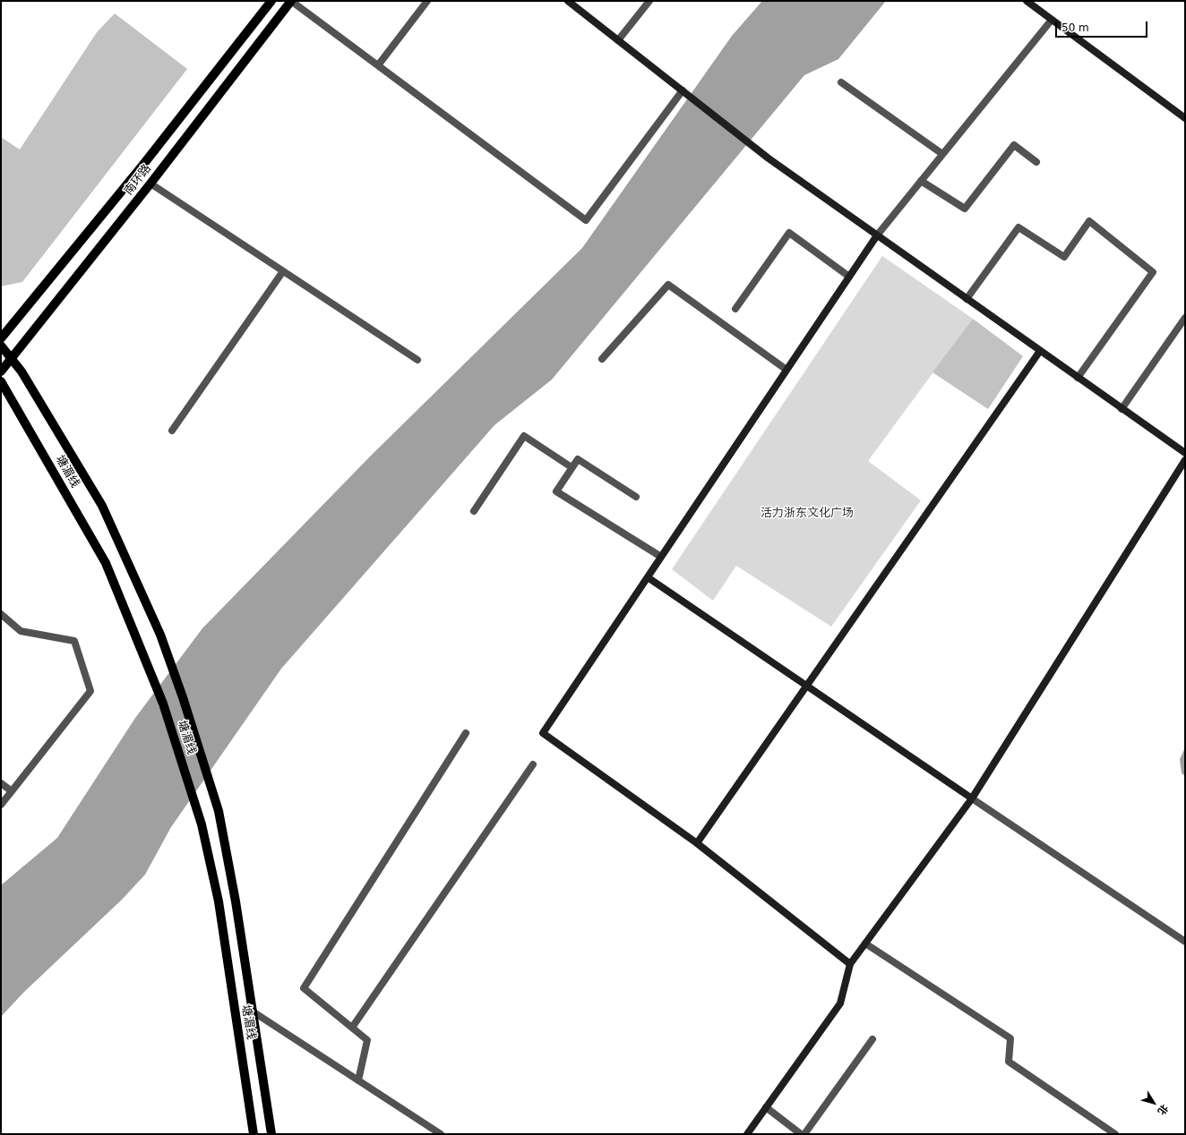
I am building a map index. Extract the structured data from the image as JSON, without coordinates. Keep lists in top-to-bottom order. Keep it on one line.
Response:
{"streets":{"main road":["南环路","塘湄线"]},"parks":["活力浙东文化广场"],"scale_bar":"50 m","north":"bottom right"}
